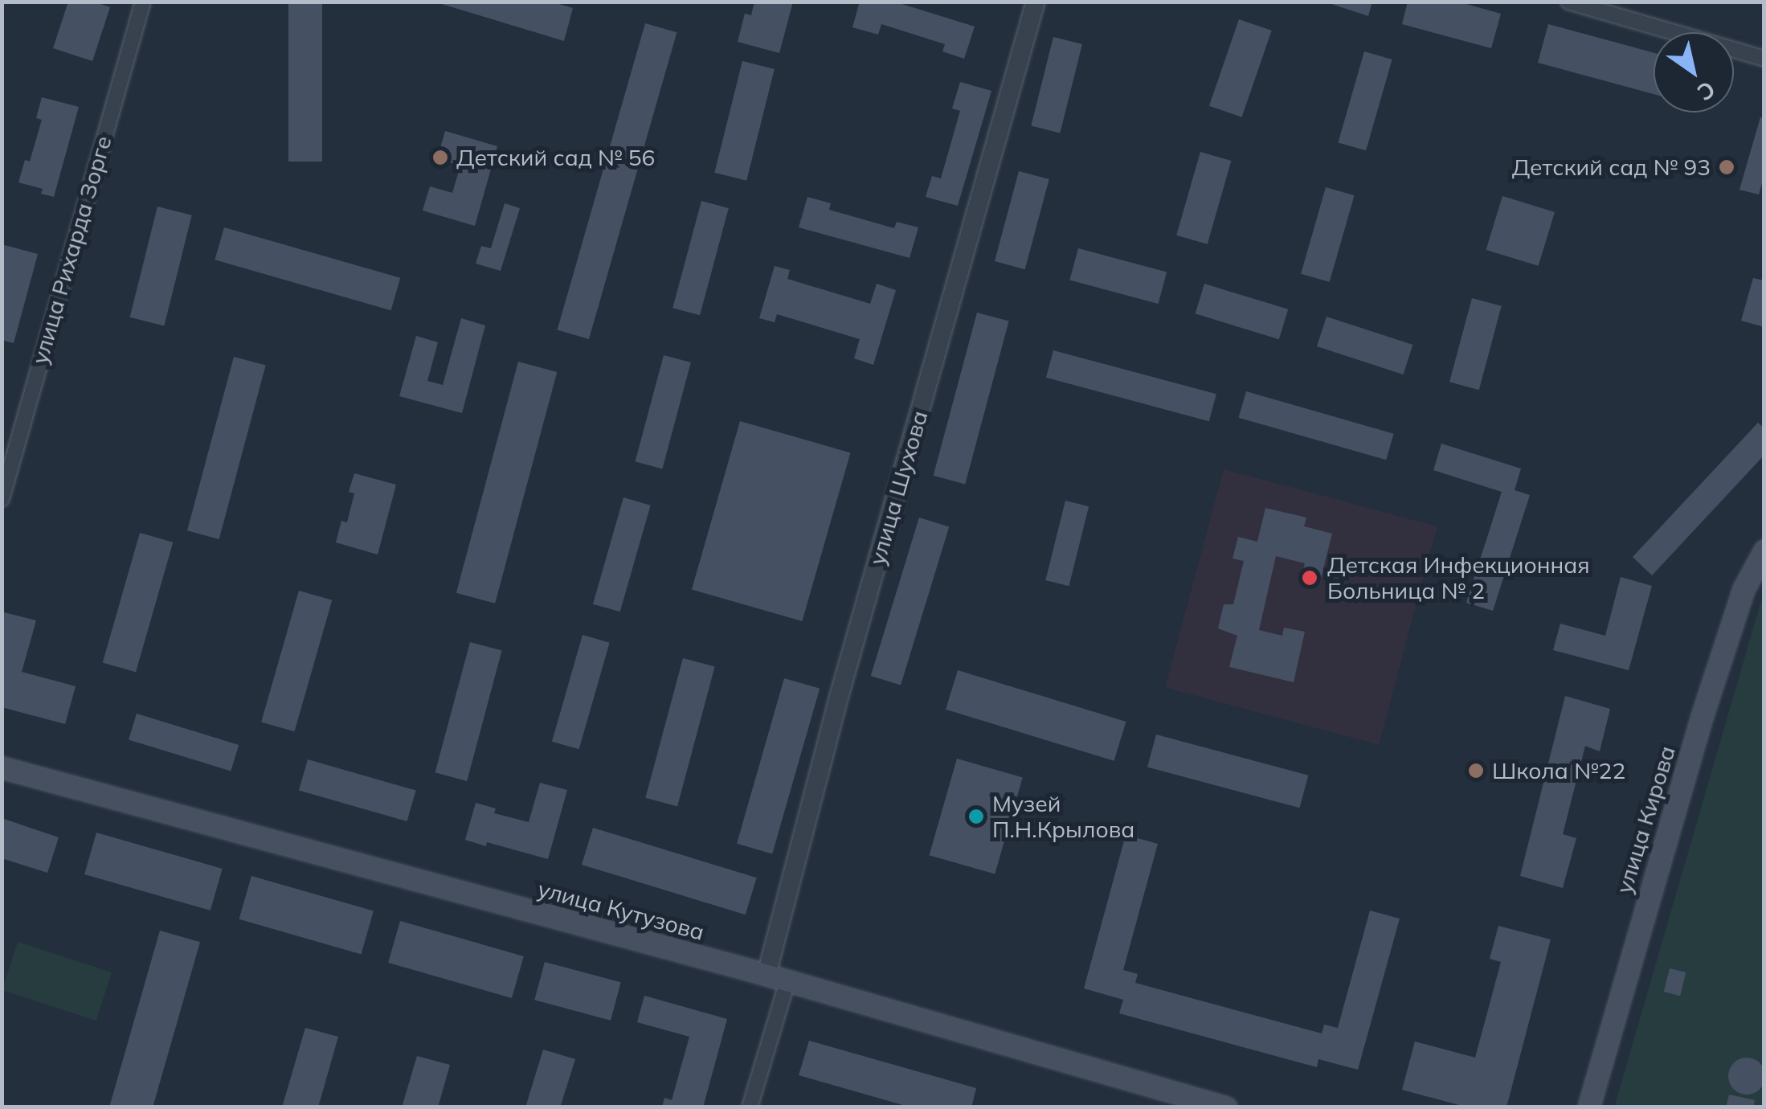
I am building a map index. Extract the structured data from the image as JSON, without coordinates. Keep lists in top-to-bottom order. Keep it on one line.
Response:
{"streets":{"main road":["улица Кирова","улица Кутузова"],"street":["улица Рихарда Зорге","улица Шухова"]},"crossings":[["улица Шухова","улица Кутузова"]],"places":["Детский сад № 56","Детский сад № 93","Детская Инфекционная Больница № 2","Школа №22","Музей П.Н.Крылова"],"north":"bottom right"}
